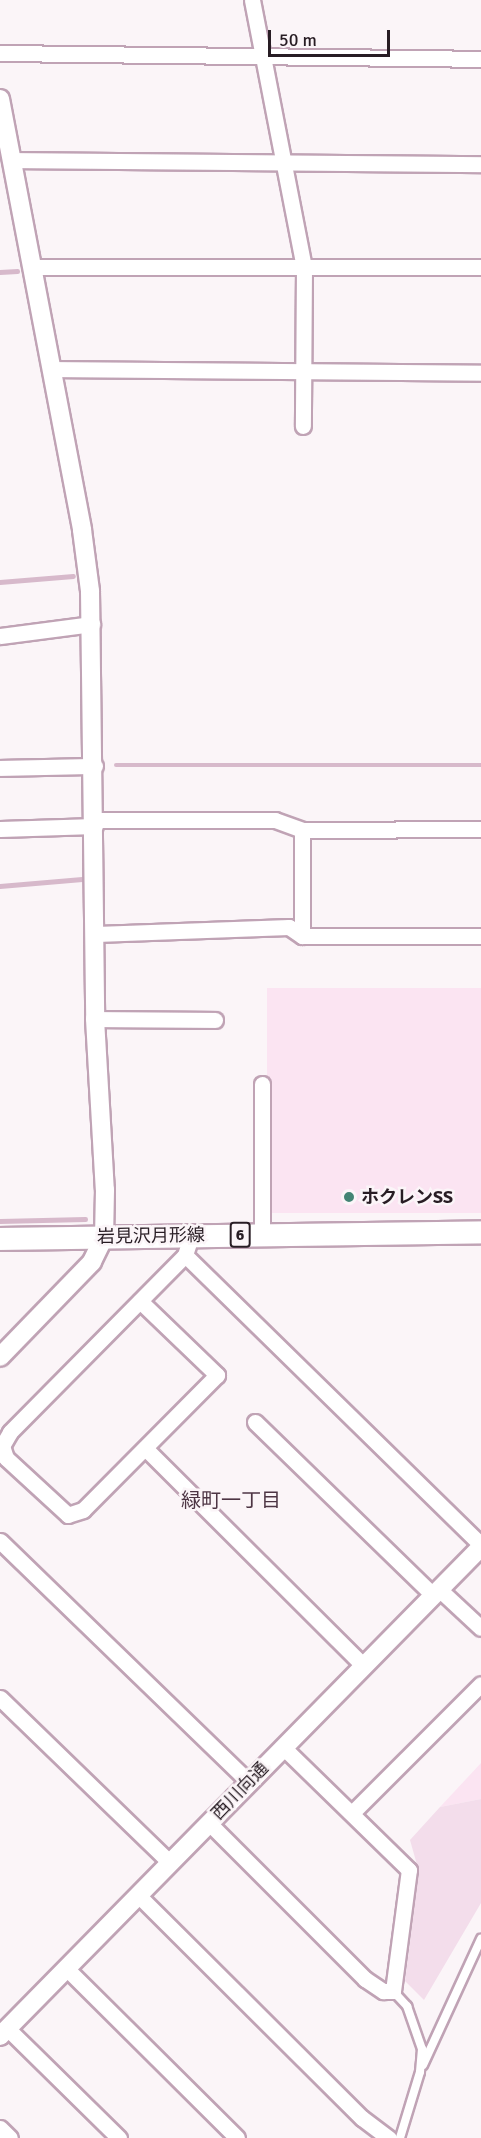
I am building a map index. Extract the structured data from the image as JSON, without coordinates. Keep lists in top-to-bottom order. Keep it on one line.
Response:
{"streets":{"main road":["6","岩見沢月形線"],"street":["西川向通"]},"districts":["緑町一丁目"],"places":["ホクレンSS"],"scale_bar":"50 m"}
